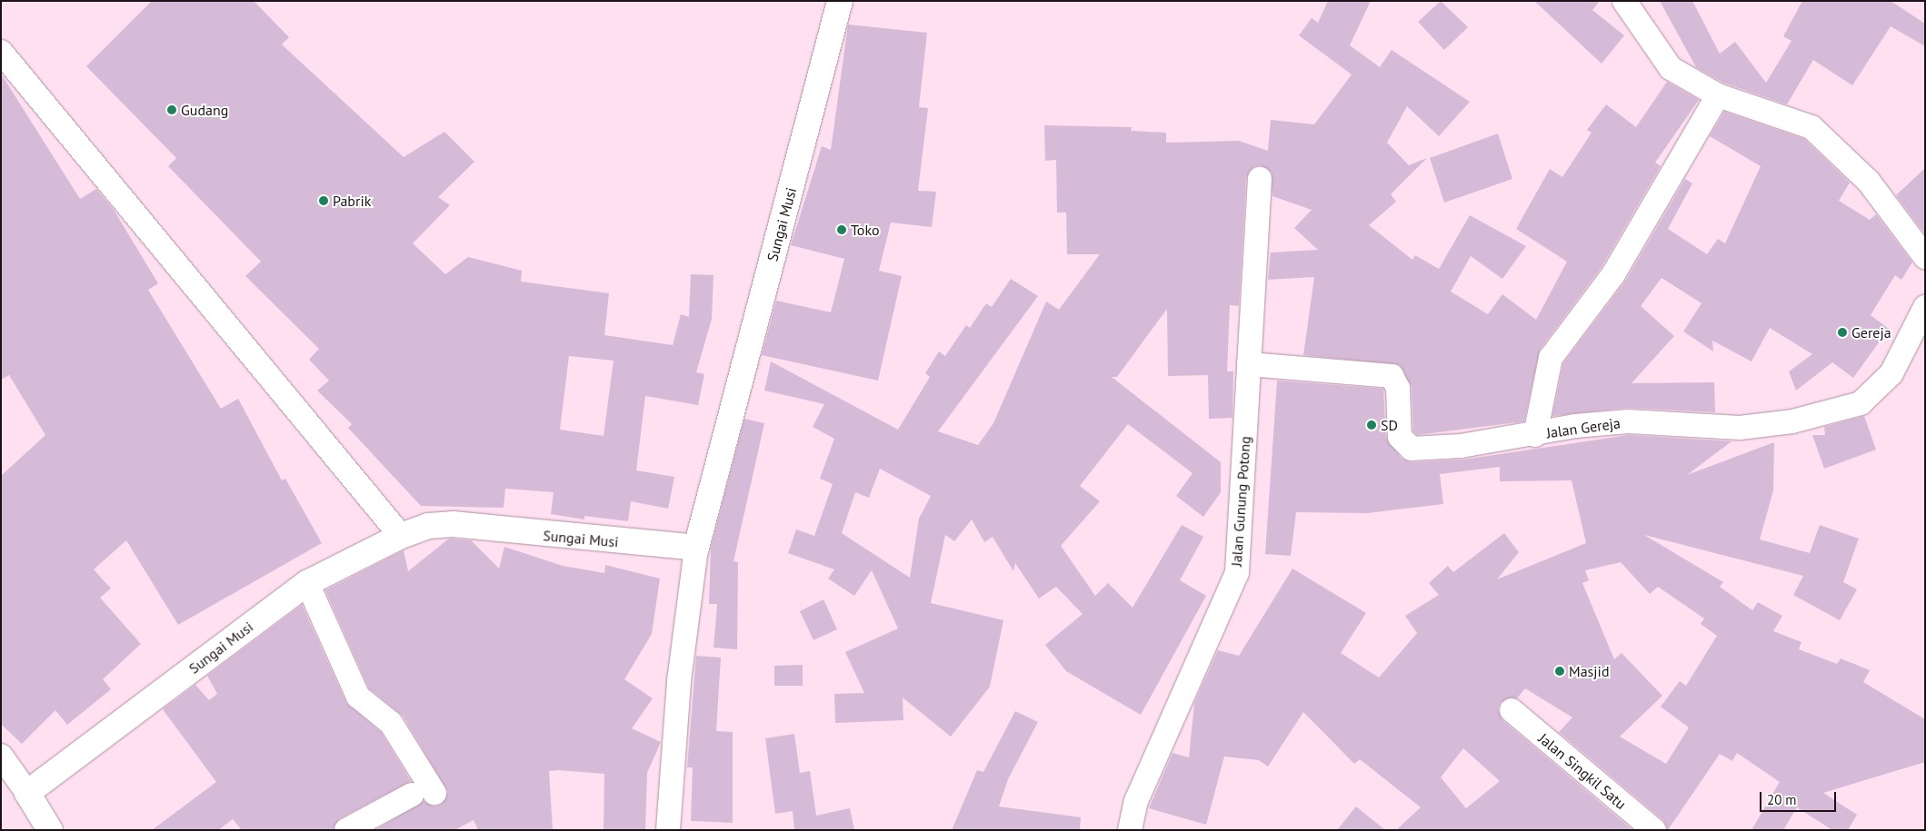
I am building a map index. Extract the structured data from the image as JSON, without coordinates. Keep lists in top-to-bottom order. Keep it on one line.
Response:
{"streets":{"street":["Sungai Musi","Jalan Gereja","Jalan Gunung Potong","Jalan Singkil Satu"]},"crossings":[["Jalan Gereja","Jalan Gunung Potong"]],"places":["Gudang","Pabrik","Toko","Gereja","SD","Masjid"],"scale_bar":"20 m"}
